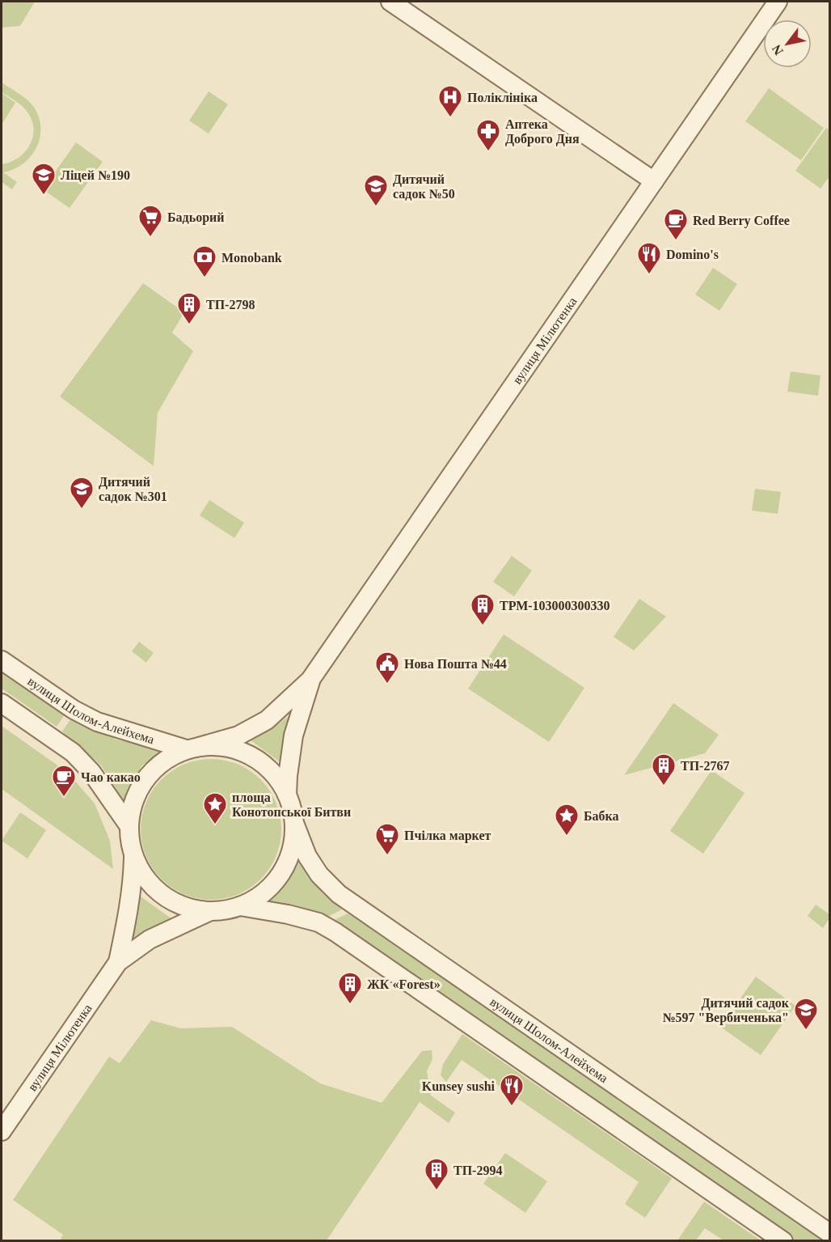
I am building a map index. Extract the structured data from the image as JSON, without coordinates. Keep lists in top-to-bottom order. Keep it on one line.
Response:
{"streets":{"street":["вулиця Мілютенка","вулиця Шолом-Алейхема"]},"crossings":[["вулиця Мілютенка","вулиця Шолом-Алейхема"]],"places":{"hospital":["Поліклініка"],"pharmacy":["Аптека Доброго Дня"],"school or university":["Ліцей №190","Дитячий садок №50","Дитячий садок №301","Дитячий садок №597 \"Вербиченька\""],"supermarket":["Бадьорий","Пчілка маркет"],"cafe":["Red Berry Coffee","Чао какао"],"restaurant":["Domino's","Kunsey sushi"],"bank":["Monobank"],"building":["ТП-2798","ТРМ-103000300330","ТП-2767","ЖК «Forest»","ТП-2994"],"public building":["Нова Пошта №44"],"place":["площа Конотопської Битви","Бабка"]},"north":"bottom left"}
